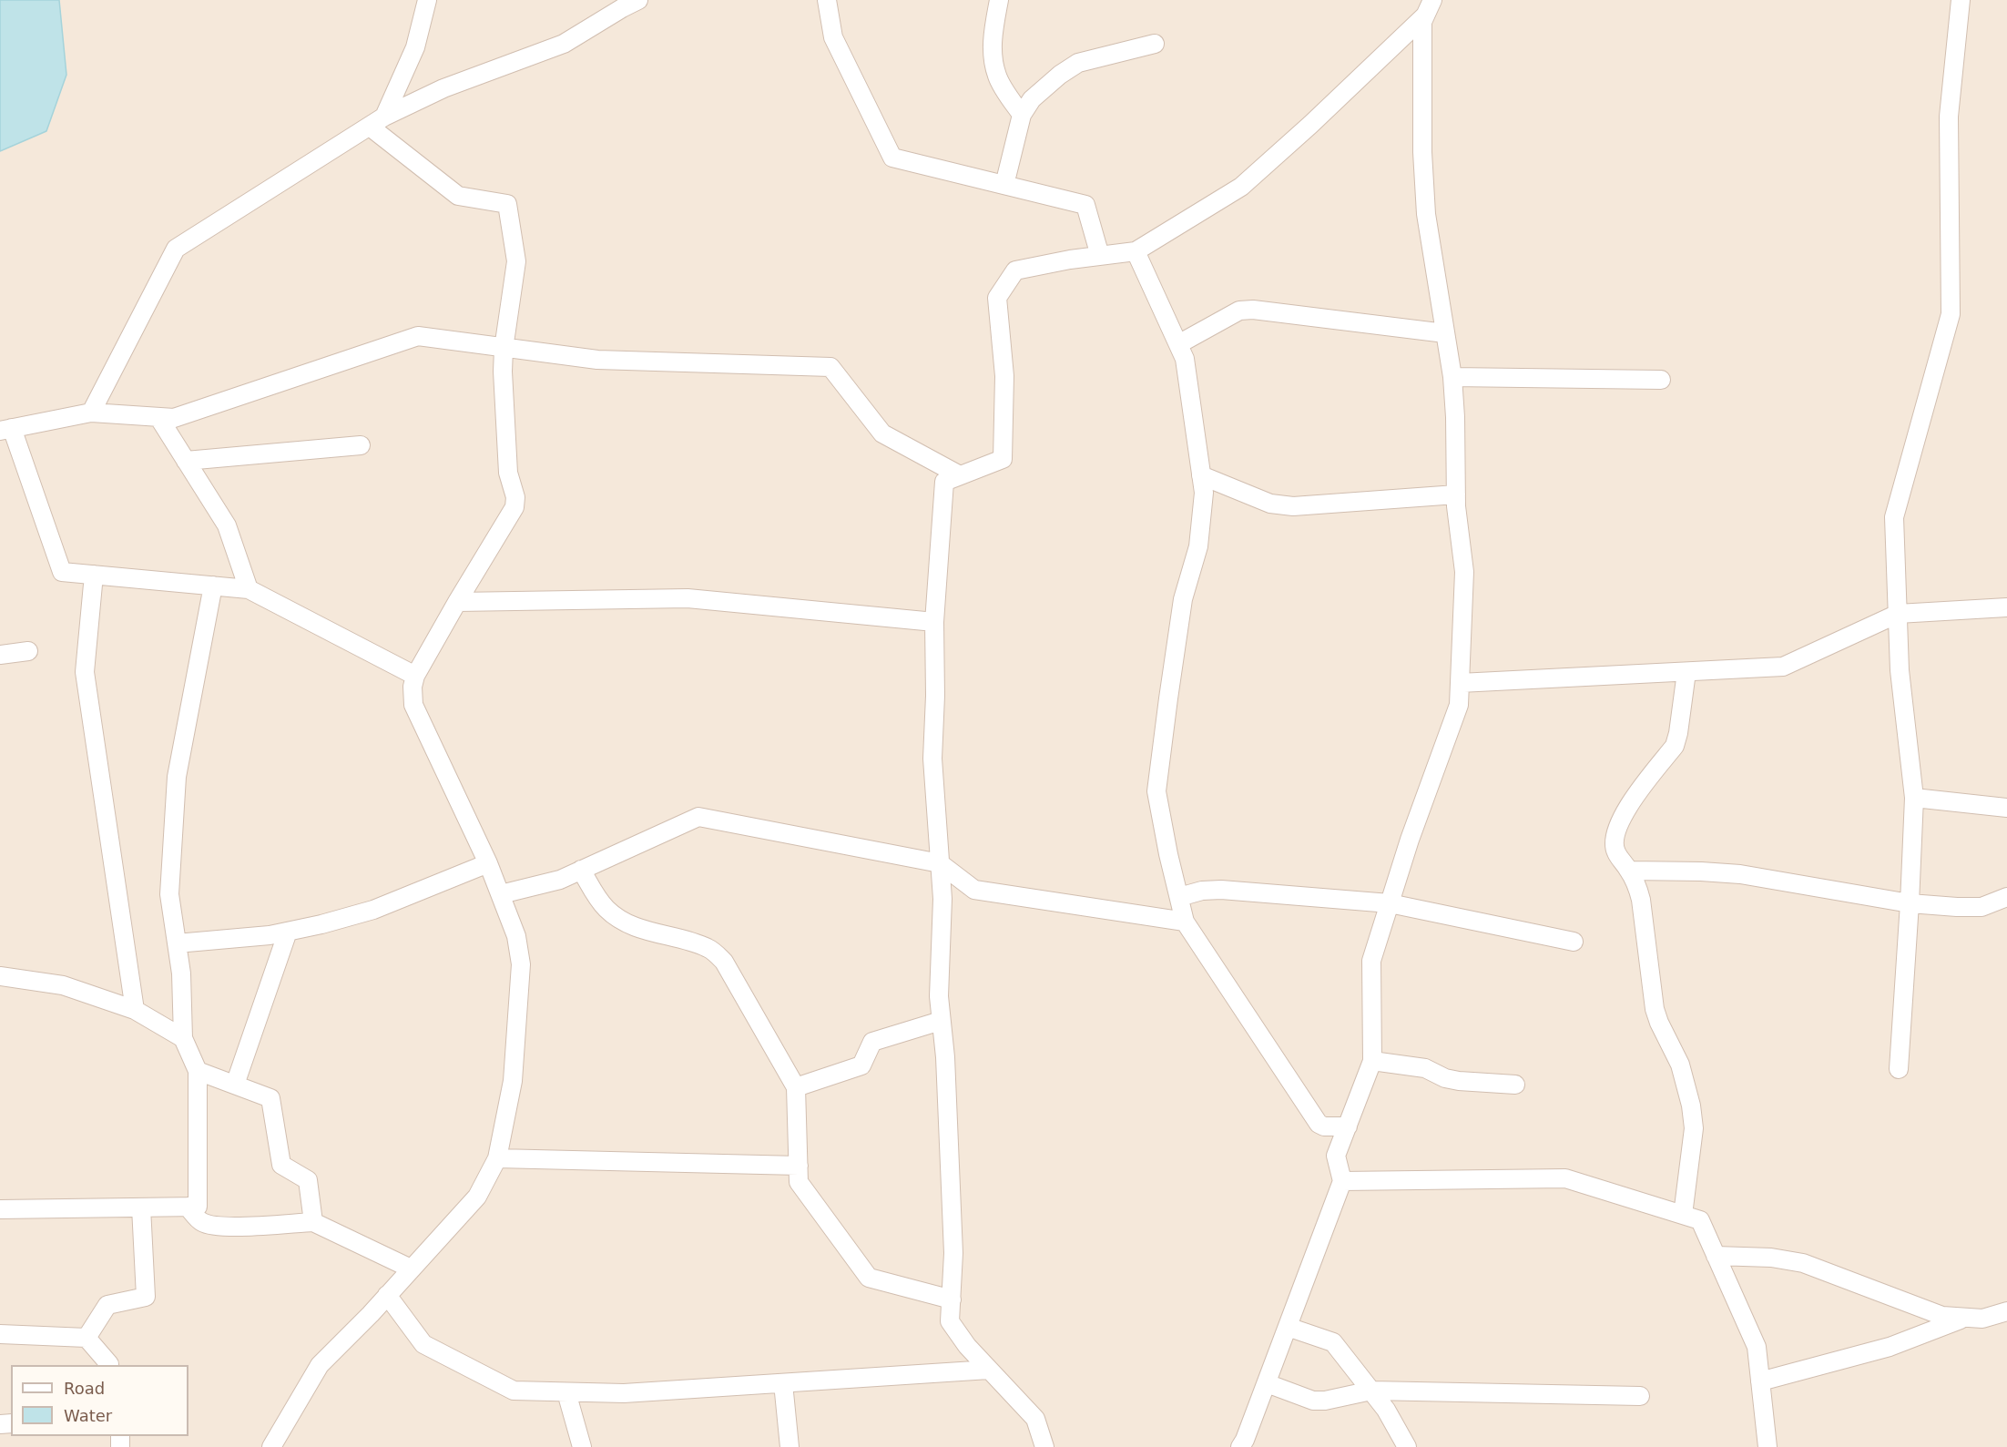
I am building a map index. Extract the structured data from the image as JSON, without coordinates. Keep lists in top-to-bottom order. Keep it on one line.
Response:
{"legend":["Road","Water"]}
